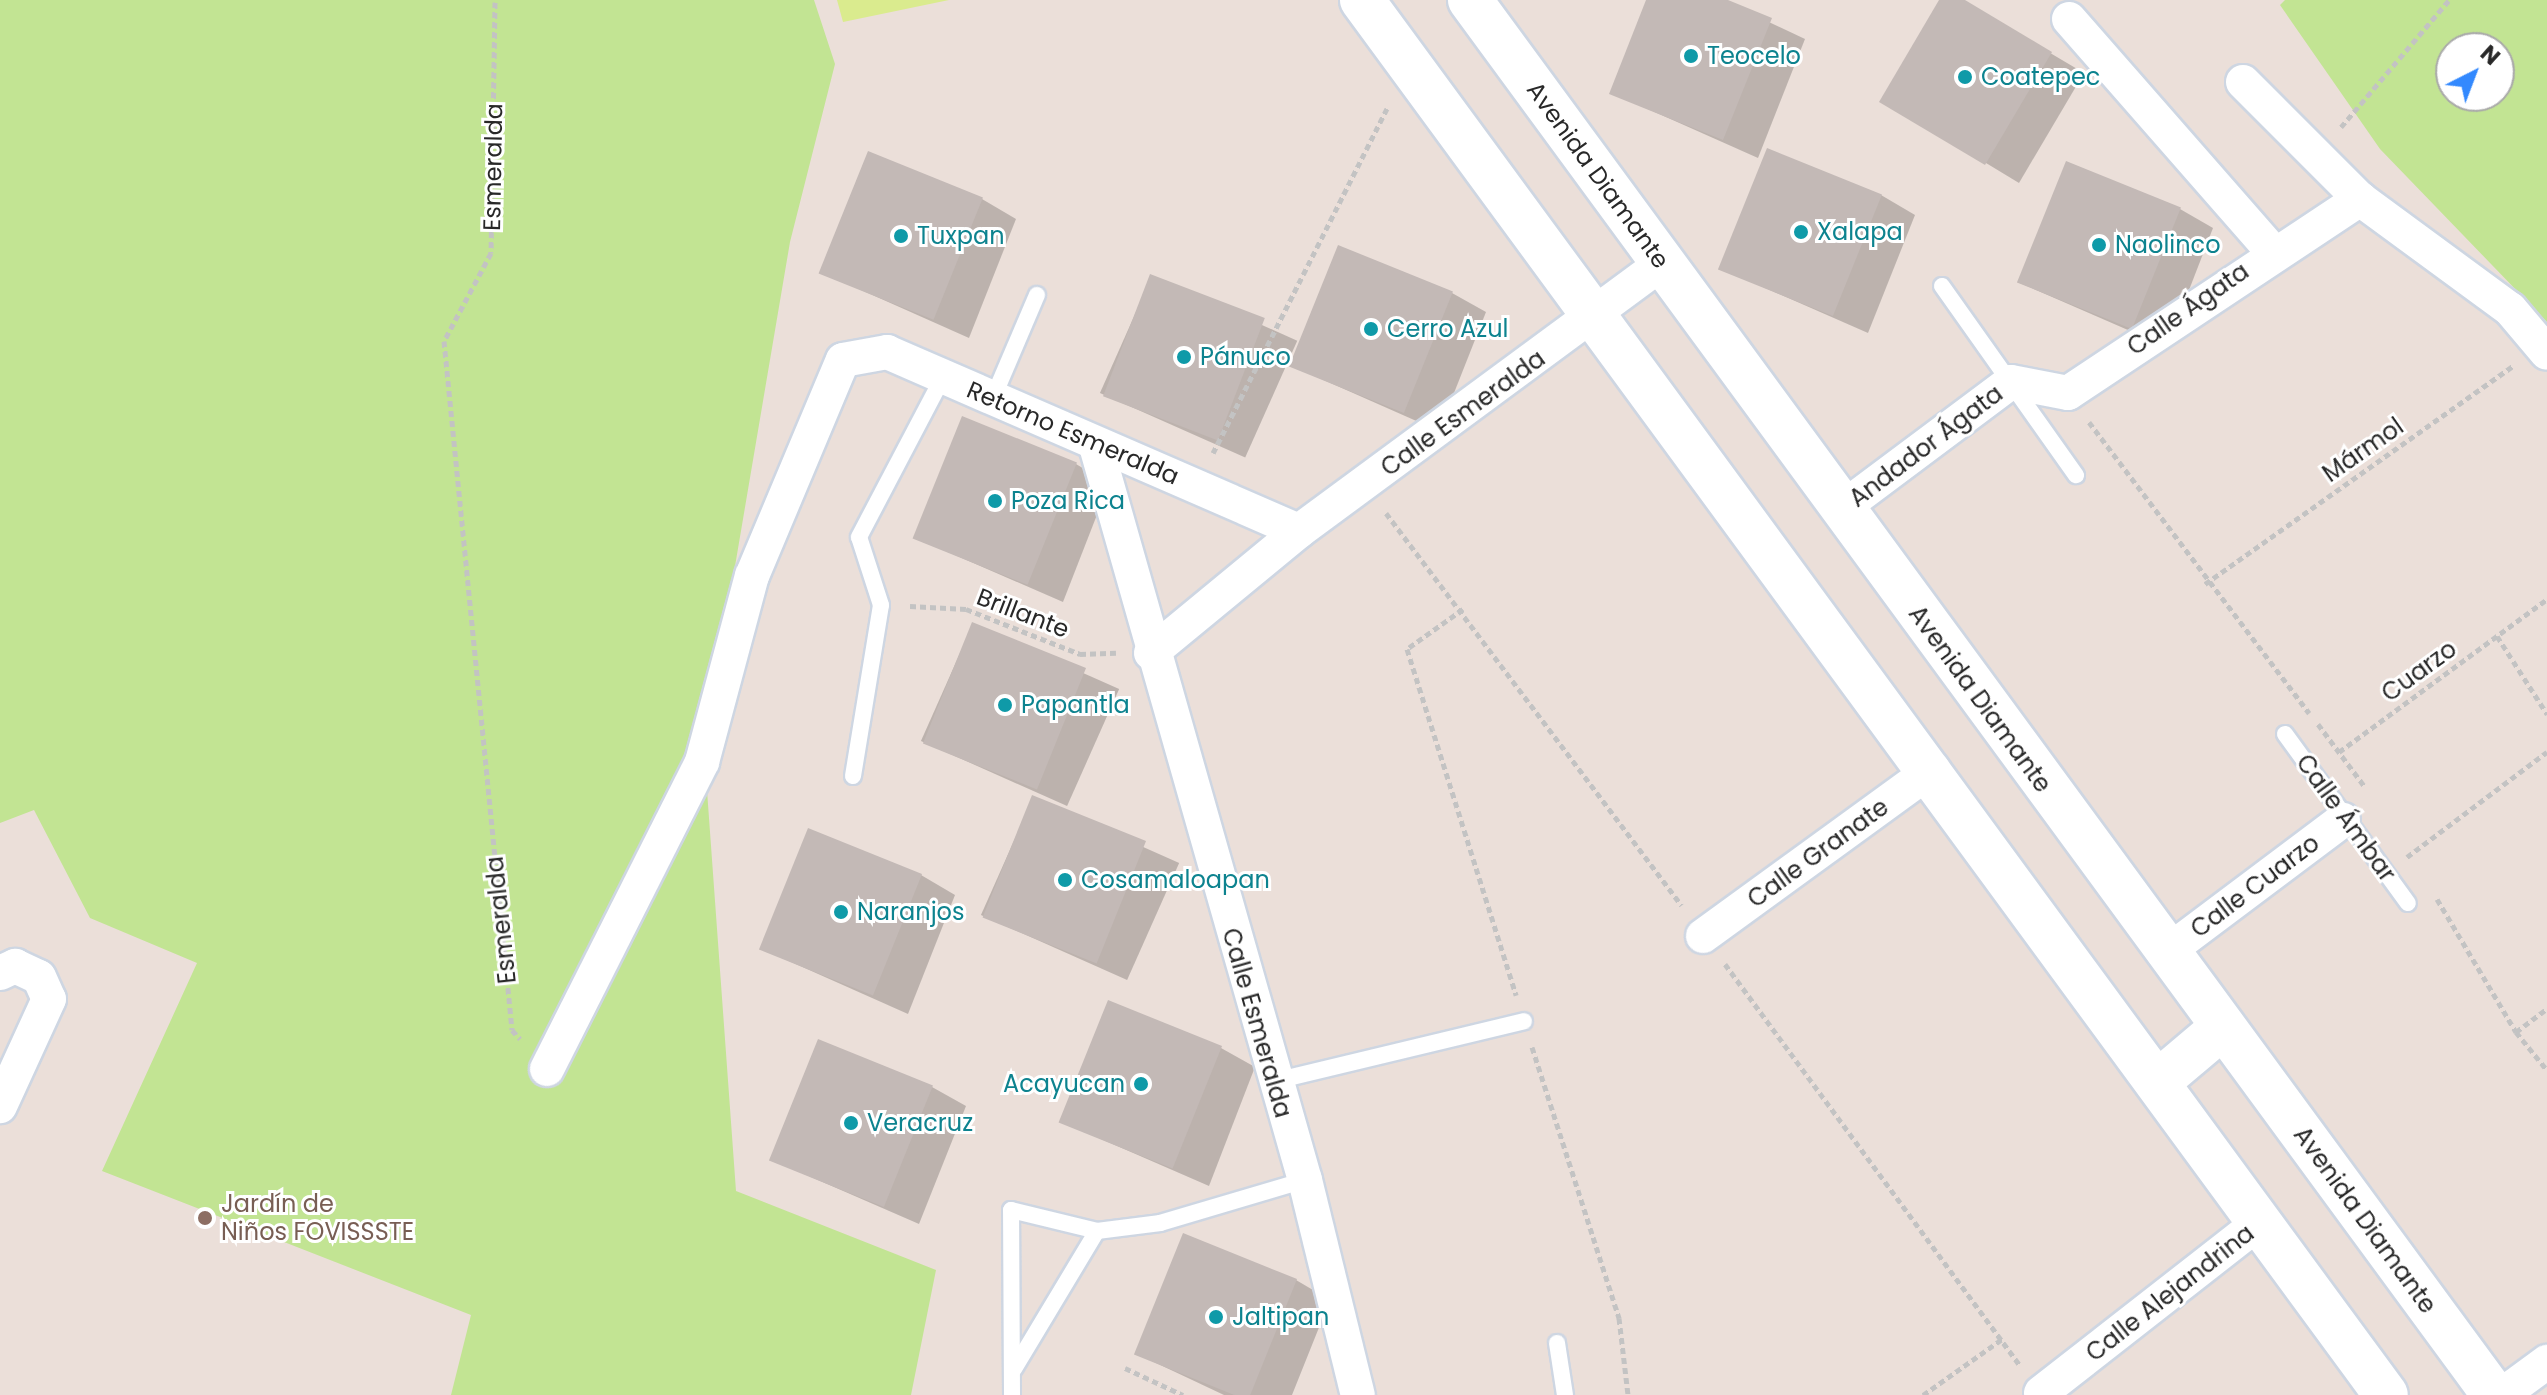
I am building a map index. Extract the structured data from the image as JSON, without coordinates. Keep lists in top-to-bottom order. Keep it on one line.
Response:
{"streets":{"main road":["Avenida Diamante"],"street":["Calle Ágata","Calle Esmeralda","Retorno Esmeralda","Andador Ágata","Calle Granate","Calle Cuarzo","Calle Alejandrina"],"lane":["Calle Ámbar"],"path":["Esmeralda","Mármol","Brillante","Cuarzo"]},"crossings":[["Esmeralda","Retorno Esmeralda"],["Avenida Diamante","Calle Esmeralda"],["Avenida Diamante","Andador Ágata"],["Avenida Diamante","Calle Cuarzo"],["Calle Ágata","Andador Ágata"],["Calle Esmeralda","Retorno Esmeralda"],["Calle Esmeralda","Brillante"],["Cuarzo","Calle Ámbar"],["Calle Ámbar","Calle Cuarzo"]],"places":["Teocelo","Coatepec","Xalapa","Tuxpan","Naolinco","Cerro Azul","Pánuco","Poza Rica","Papantla","Cosamaloapan","Naranjos","Acayucan","Veracruz","Jardín de Niños FOVISSSTE","Jaltipan"],"north":"top right"}
